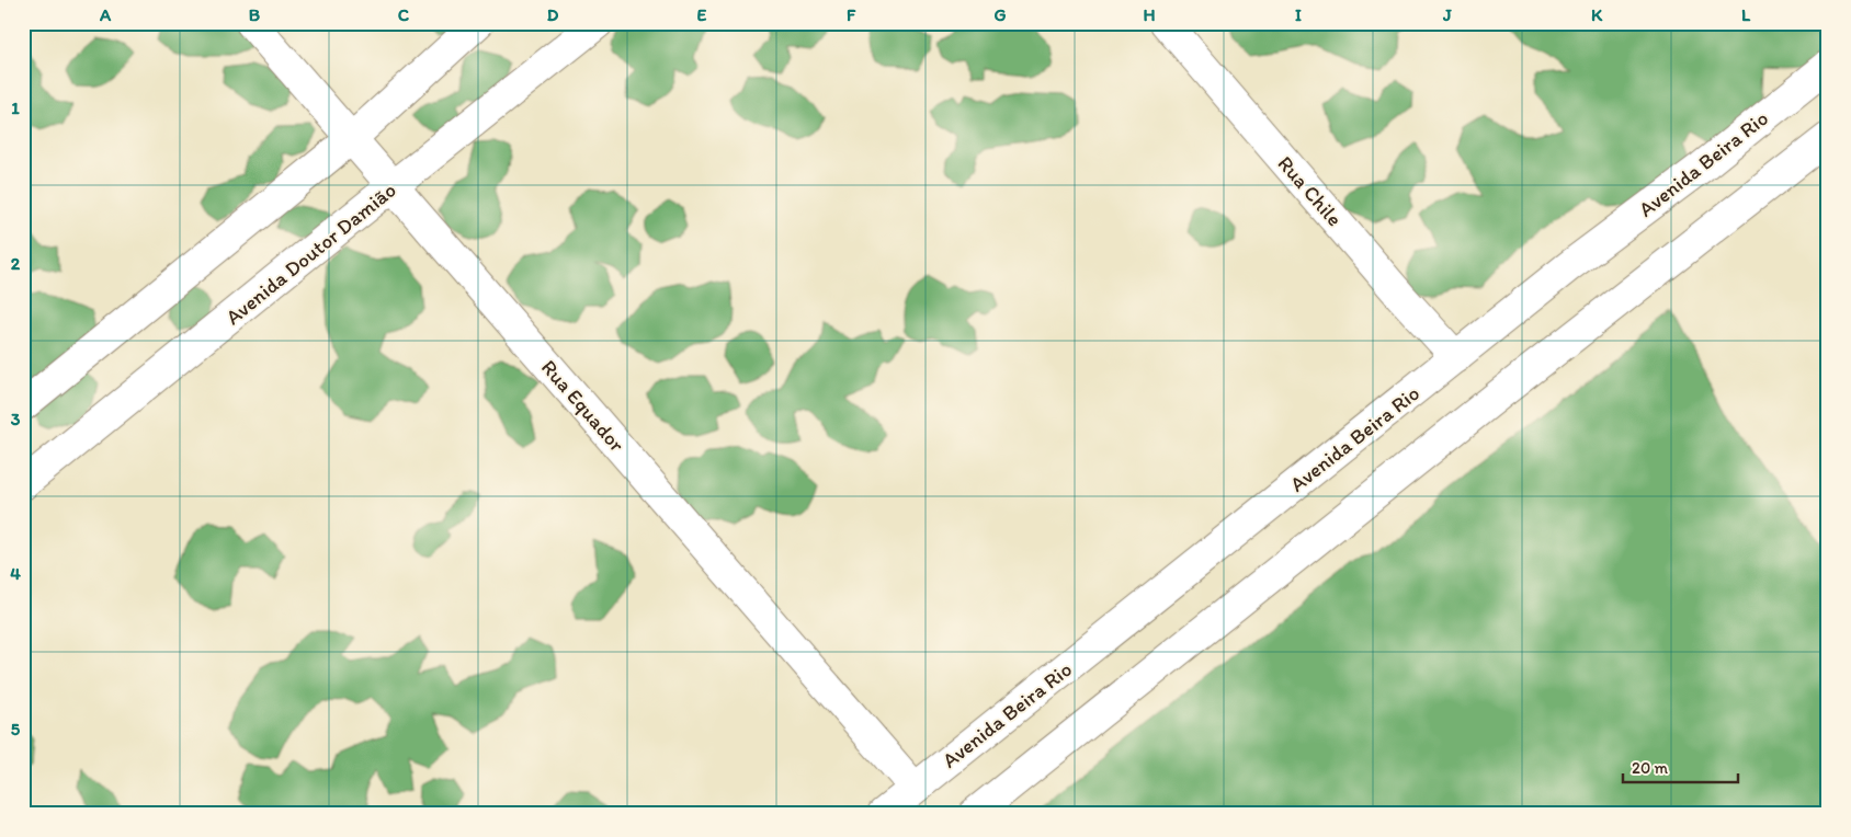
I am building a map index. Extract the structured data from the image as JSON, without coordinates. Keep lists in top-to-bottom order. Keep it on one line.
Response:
{"streets":{"street":["Avenida Beira Rio","Rua Chile","Avenida Doutor Damião","Rua Equador"]},"crossings":[["Avenida Beira Rio","Rua Chile"],["Avenida Beira Rio","Rua Equador"],["Avenida Doutor Damião","Rua Equador"]],"scale_bar":"20 m","grid":{"columns":["A","B","C","D","E","F","G","H","I","J","K","L"],"rows":["1","2","3","4","5"]}}
